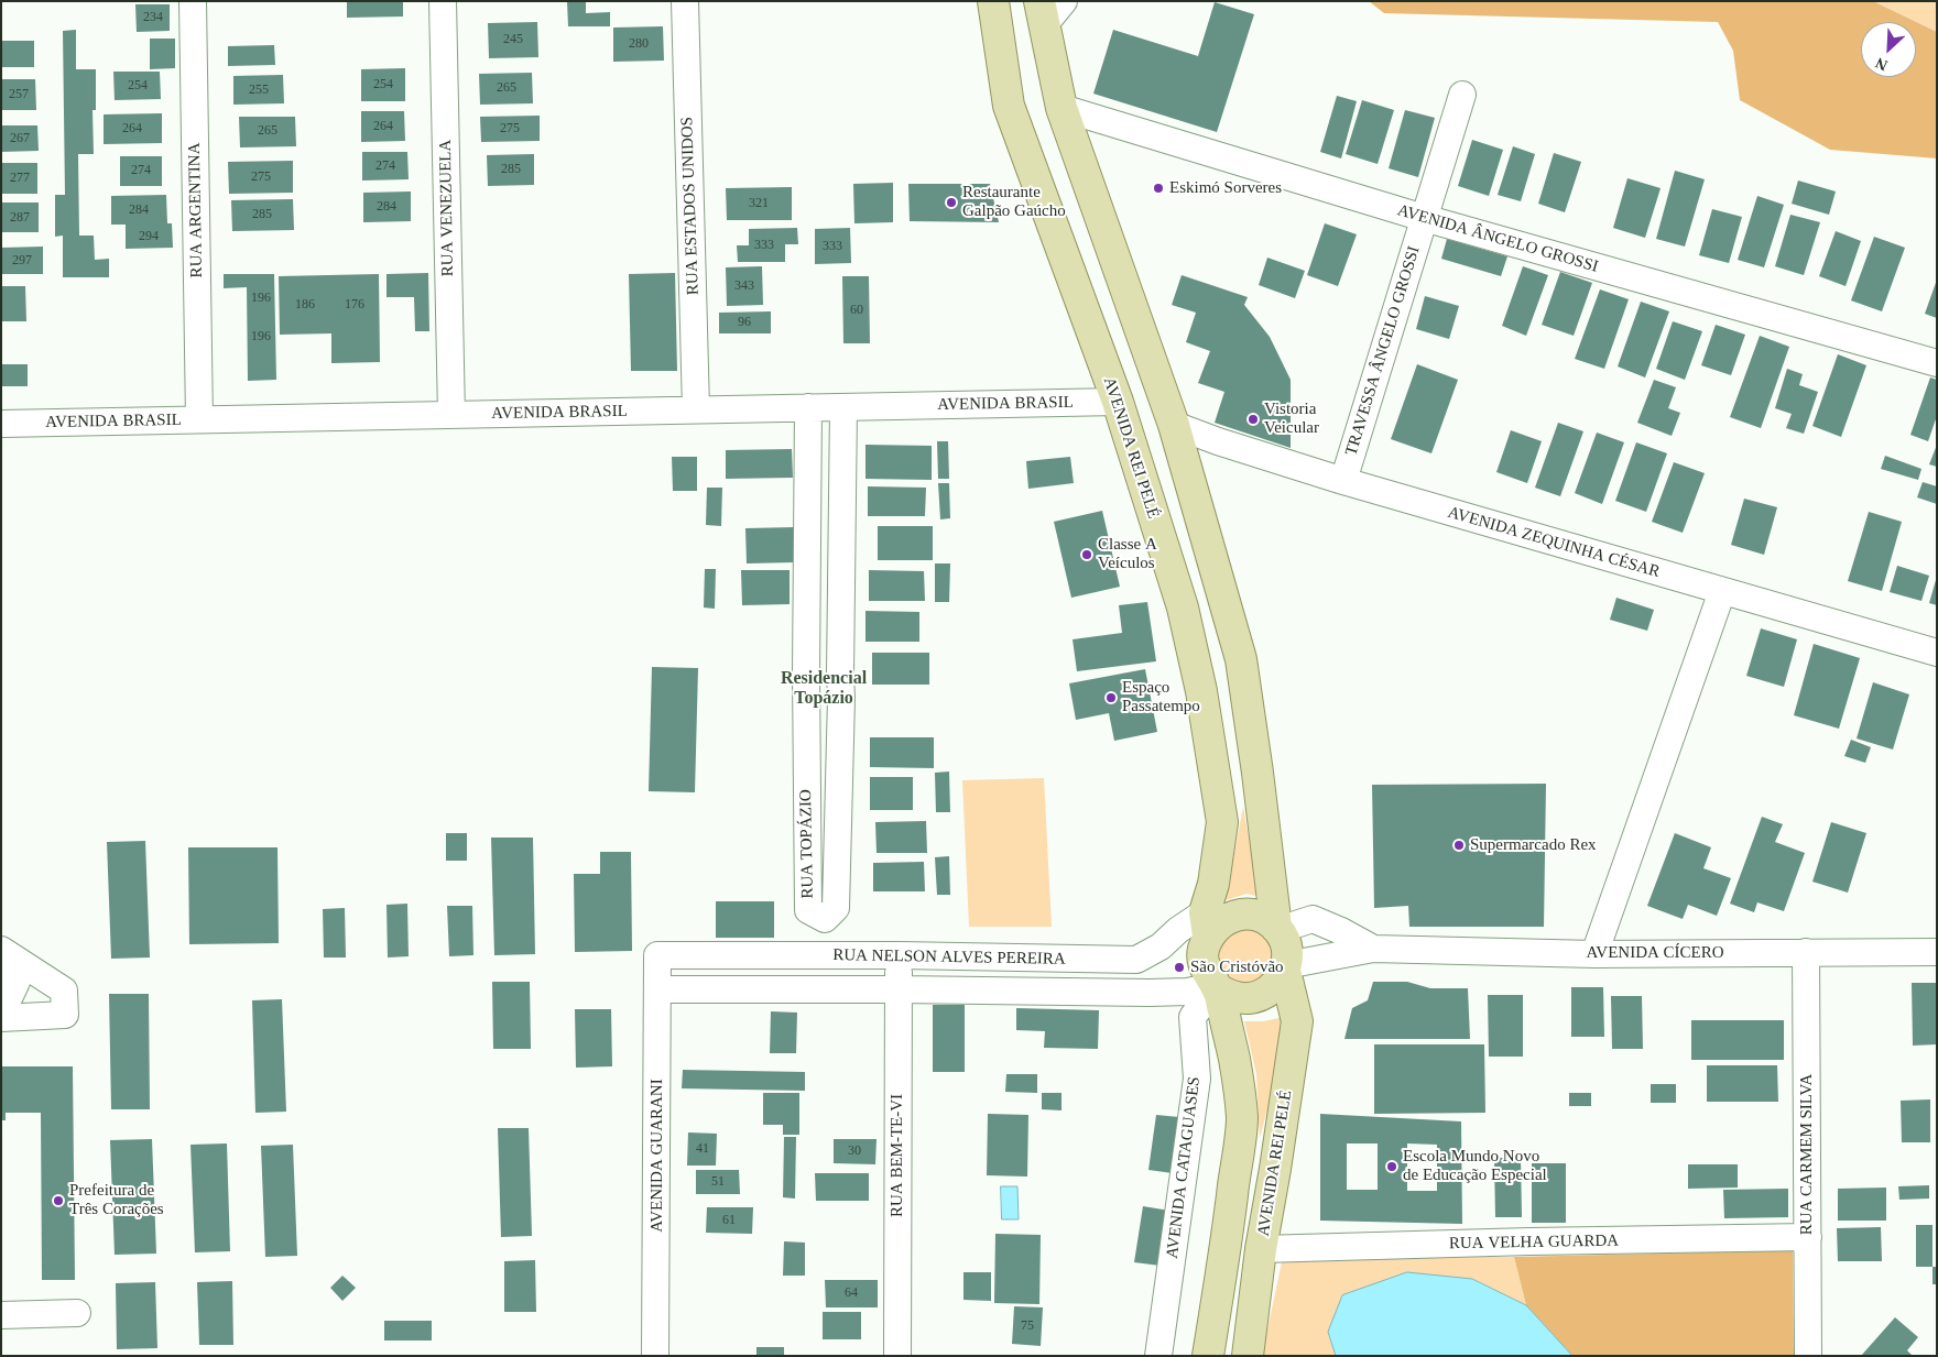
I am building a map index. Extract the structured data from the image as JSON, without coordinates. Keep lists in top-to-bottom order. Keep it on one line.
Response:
{"streets":{"main road":["AVENIDA REI PELÉ"],"street":["RUA ESTADOS UNIDOS","RUA VENEZUELA","RUA ARGENTINA","AVENIDA ÂNGELO GROSSI","TRAVESSA ÂNGELO GROSSI","AVENIDA BRASIL","AVENIDA ZEQUINHA CÉSAR","RUA TOPÁZIO","AVENIDA CÍCERO","RUA NELSON ALVES PEREIRA","RUA CARMEM SILVA","AVENIDA GUARANI","RUA BEM-TE-VI","AVENIDA CATAGUASES","RUA VELHA GUARDA"]},"crossings":[["RUA ESTADOS UNIDOS","AVENIDA BRASIL"],["RUA VENEZUELA","AVENIDA BRASIL"],["RUA ARGENTINA","AVENIDA BRASIL"],["AVENIDA ÂNGELO GROSSI","TRAVESSA ÂNGELO GROSSI"],["AVENIDA ÂNGELO GROSSI","AVENIDA REI PELÉ"],["TRAVESSA ÂNGELO GROSSI","AVENIDA ZEQUINHA CÉSAR"],["AVENIDA BRASIL","AVENIDA REI PELÉ"],["AVENIDA BRASIL","RUA TOPÁZIO"],["AVENIDA REI PELÉ","AVENIDA ZEQUINHA CÉSAR"],["AVENIDA REI PELÉ","AVENIDA CÍCERO"],["AVENIDA REI PELÉ","RUA NELSON ALVES PEREIRA"],["AVENIDA REI PELÉ","AVENIDA CATAGUASES"],["AVENIDA REI PELÉ","RUA VELHA GUARDA"],["AVENIDA CÍCERO","RUA NELSON ALVES PEREIRA"],["AVENIDA CÍCERO","RUA CARMEM SILVA"],["AVENIDA CÍCERO","AVENIDA CATAGUASES"],["RUA NELSON ALVES PEREIRA","AVENIDA GUARANI"],["RUA NELSON ALVES PEREIRA","RUA BEM-TE-VI"],["RUA NELSON ALVES PEREIRA","AVENIDA CATAGUASES"],["RUA CARMEM SILVA","RUA VELHA GUARDA"]],"districts":["Residencial Topázio"],"places":["Eskimó Sorveres","Restaurante Galpão Gaúcho","Vistoria Veicular","Classe A Veículos","Espaço Passatempo","Supermarcado Rex","São Cristóvão","Escola Mundo Novo de Educação Especial","Prefeitura de Três Corações"],"house_numbers":["234","245","280","254","254","265","255","257","264","264","275","265","267","274","285","274","275","277","321","284","284","285","287","294","333","333","297","343","196","186","176","60","96","196","41","30","51","61","64","75"],"north":"bottom left"}
